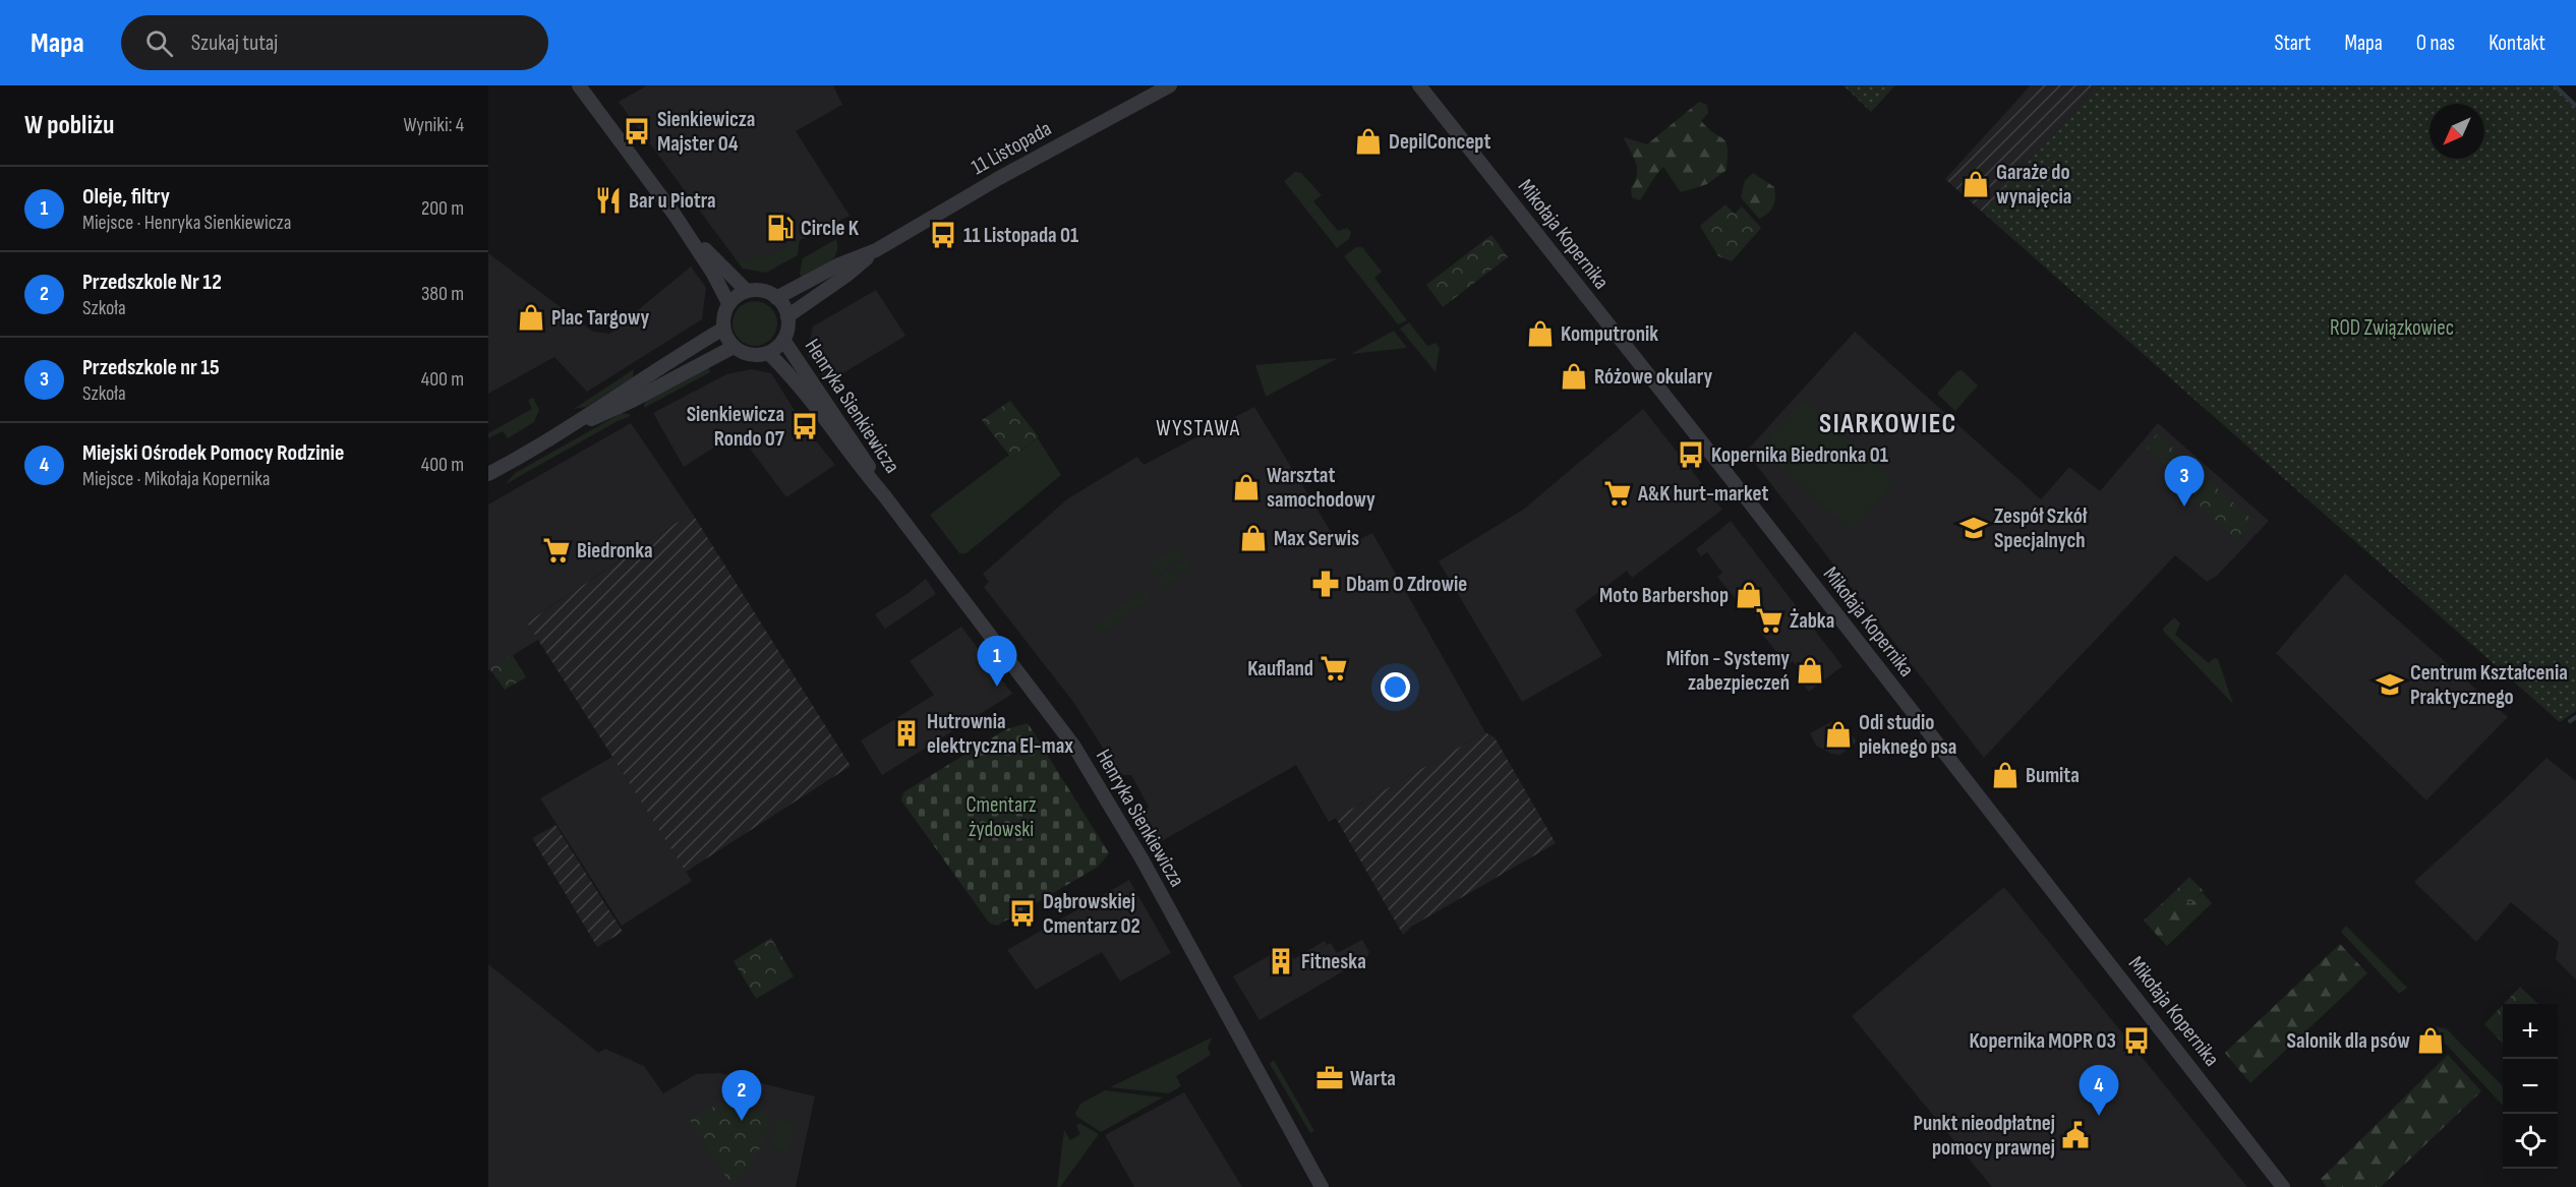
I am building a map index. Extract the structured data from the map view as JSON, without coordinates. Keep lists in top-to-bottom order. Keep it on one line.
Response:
{"streets":{"street":["11 Listopada","Mikołaja Kopernika","Henryka Sienkiewicza"]},"crossings":[["11 Listopada","Henryka Sienkiewicza"]],"districts":["SIARKOWIEC","WYSTAWA"],"parks":["ROD Związkowiec","Cmentarz żydowski"],"places":{"bus stop":["Sienkiewicza Majster 04","11 Listopada 01","Sienkiewicza Rondo 07","Kopernika Biedronka 01","Dąbrowskiej Cmentarz 02","Kopernika MOPR 03"],"shop":["DepilConcept","Garaże do wynajęcia","Plac Targowy","Komputronik","Różowe okulary","Warsztat samochodowy","Max Serwis","Moto Barbershop","Mifon - Systemy zabezpieczeń","Odi studio pieknego psa","Bumita","Salonik dla psów"],"restaurant":["Bar u Piotra"],"fuel station":["Circle K"],"supermarket":["A&K hurt-market","Biedronka","Żabka","Kaufland"],"school or university":["Zespół Szkół Specjalnych","Centrum Kształcenia Praktycznego"],"pharmacy":["Dbam O Zdrowie"],"building":["Hutrownia elektryczna El-max","Fitneska"],"office":["Warta"],"public building":["Punkt nieodpłatnej pomocy prawnej"]},"north":"bottom left","page":{"header":"Mapa","search":"Szukaj tutaj","nav":["Start","Mapa","O nas","Kontakt"],"heading":["W pobliżu","Wyniki: 4"],"list":[{"mark":"1","name":"Oleje, filtry","note":"Miejsce · Henryka Sienkiewicza","value":"200 m"},{"mark":"2","name":"Przedszkole Nr 12","note":"Szkoła","value":"380 m"},{"mark":"3","name":"Przedszkole nr 15","note":"Szkoła","value":"400 m"},{"mark":"4","name":"Miejski Ośrodek Pomocy Rodzinie","note":"Miejsce · Mikołaja Kopernika","value":"400 m"}],"pins":["3","1","4","2"],"map_buttons":["+","−"]}}
